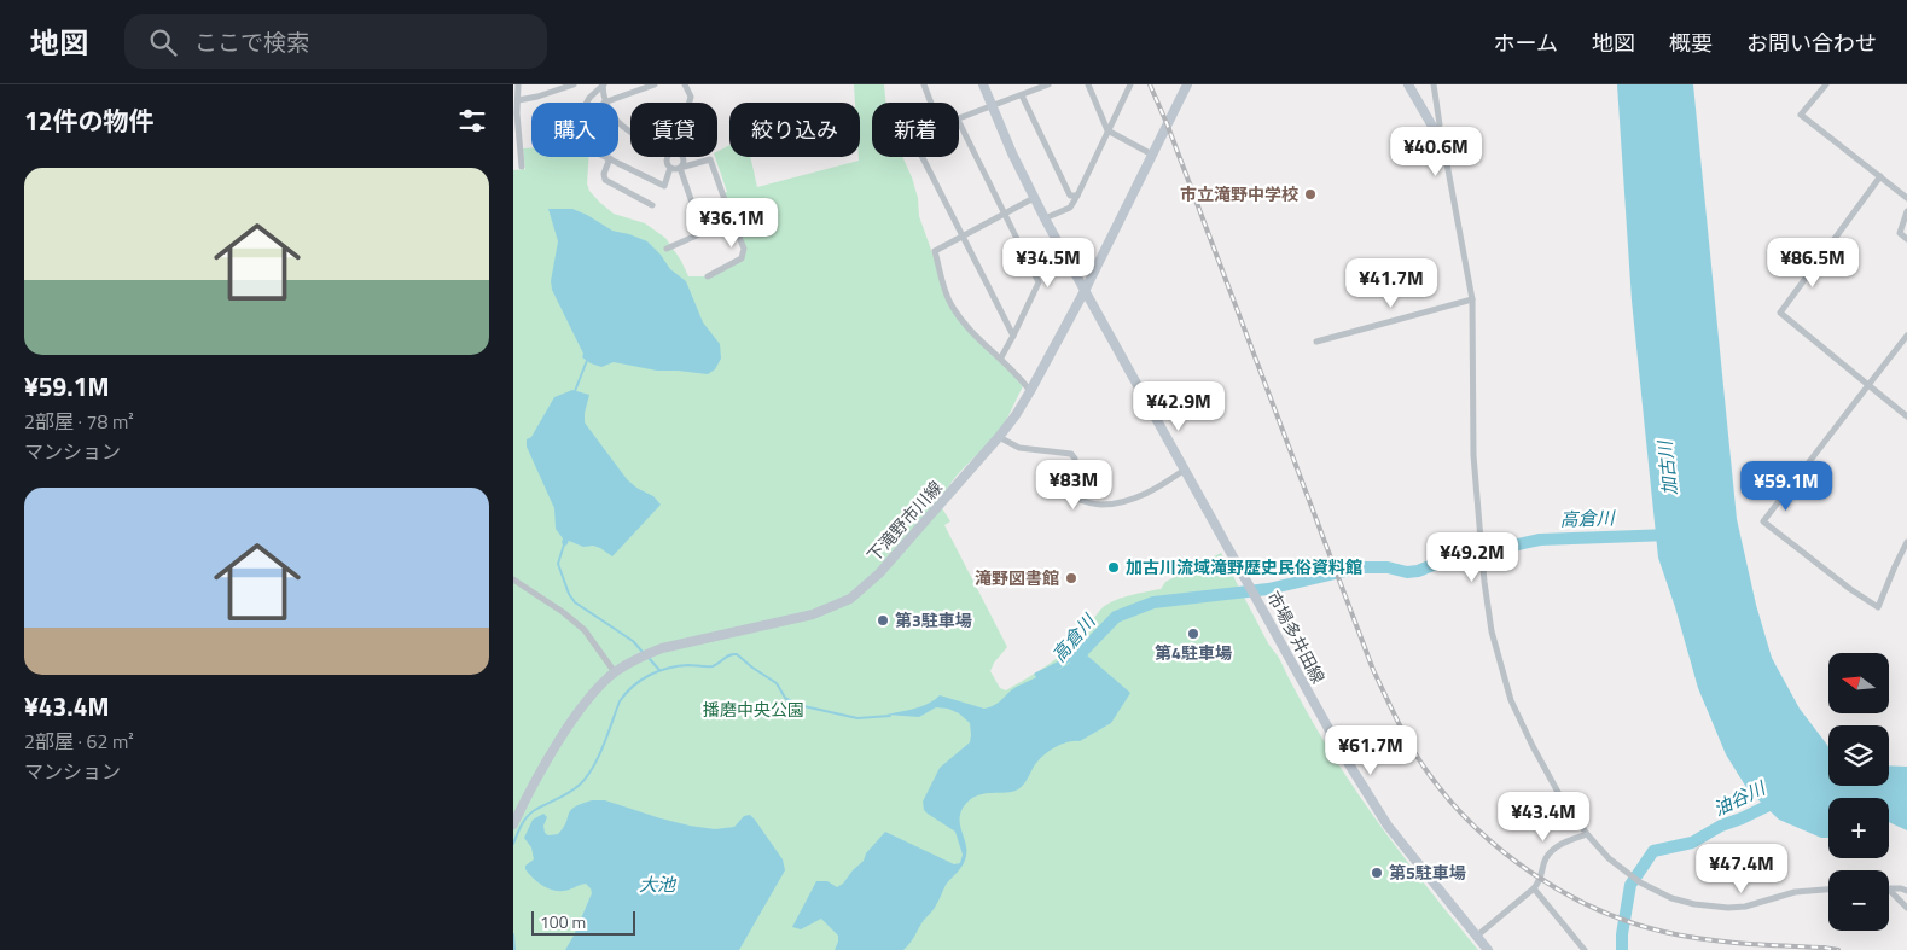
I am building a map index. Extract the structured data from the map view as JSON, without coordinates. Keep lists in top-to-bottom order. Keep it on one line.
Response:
{"streets":{"main road":["下滝野市川線","市場多井田線"]},"crossings":[["下滝野市川線","市場多井田線"]],"water":["加古川","高倉川","油谷川","大池"],"parks":["播磨中央公園"],"places":["市立滝野中学校","加古川流域滝野歴史民俗資料館","滝野図書館","第3駐車場","第4駐車場","第5駐車場"],"scale_bar":"100 m","north":"left","page":{"header":"地図","search":"ここで検索","nav":["ホーム","地図","概要","お問い合わせ"],"heading":"12件の物件","chip":["購入","賃貸","絞り込み","新着"],"price":["¥40.6M","¥36.1M","¥34.5M","¥86.5M","¥41.7M","¥42.9M","¥83M","¥59.1M","¥49.2M","¥61.7M","¥43.4M","¥47.4M"],"list":[{"name":"¥59.1M","note":"2部屋 · 78 m² · マンション"},{"name":"¥43.4M","note":"2部屋 · 62 m² · マンション"}],"map_buttons":["+","−"],"scale":"100 m"}}
